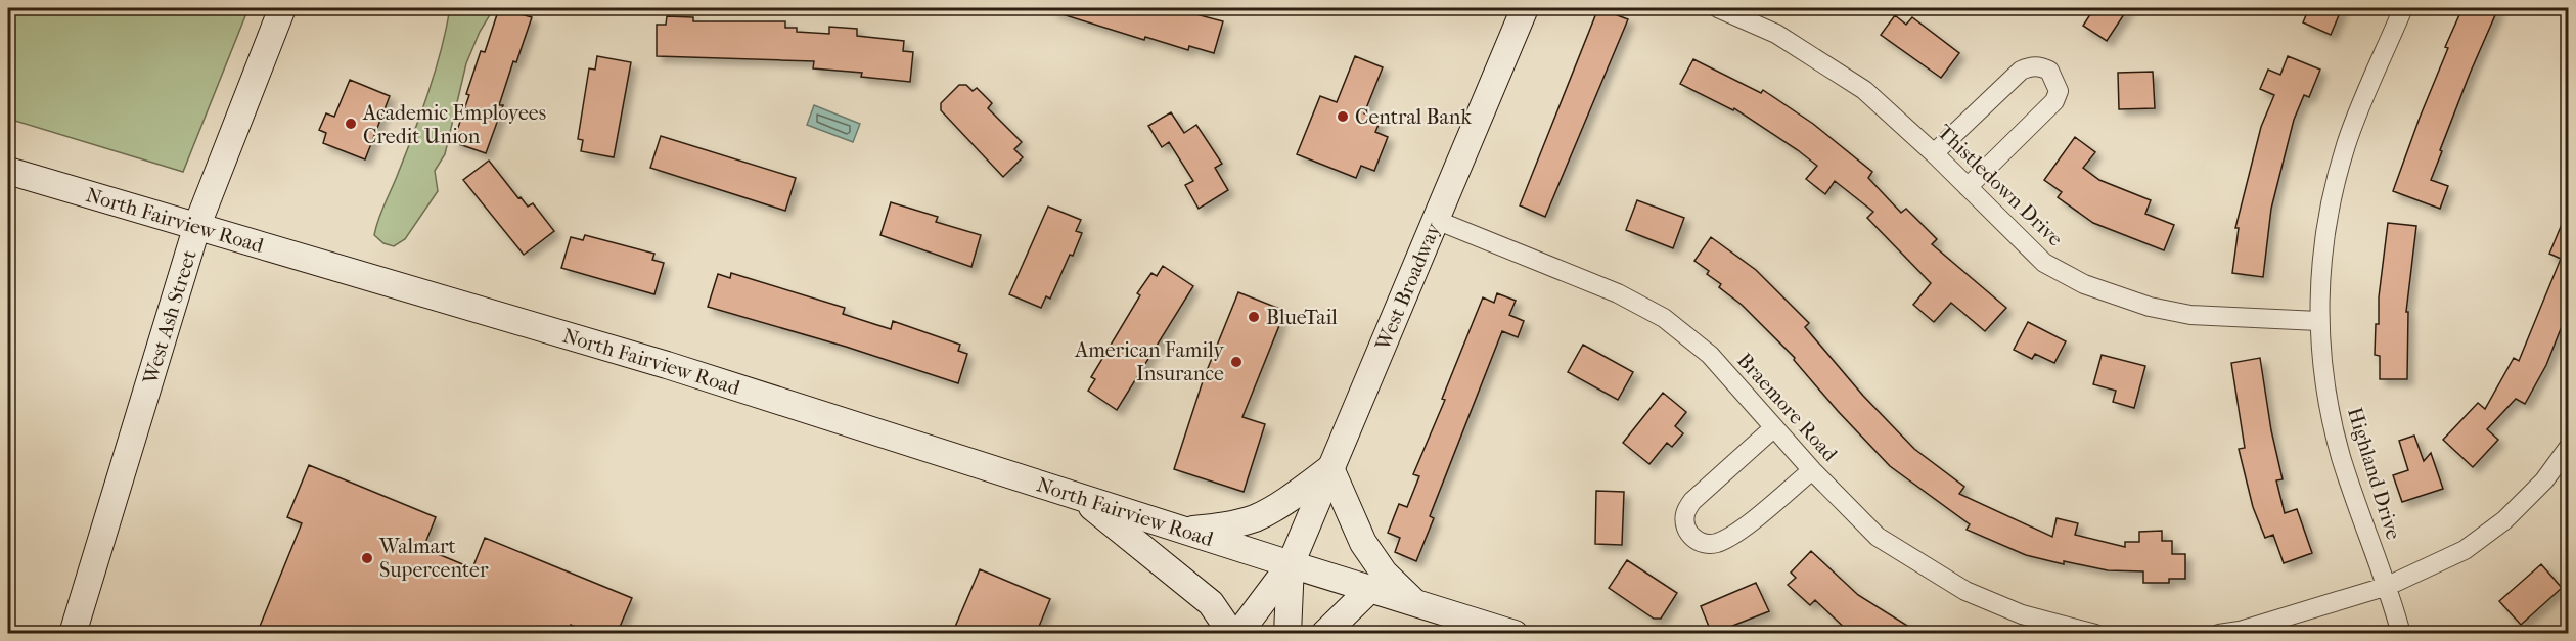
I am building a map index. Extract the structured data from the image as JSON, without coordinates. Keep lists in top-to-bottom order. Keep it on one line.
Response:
{"streets":{"street":["Thistledown Drive","North Fairview Road","West Broadway","West Ash Street","Braemore Road","Highland Drive"]},"crossings":[["Thistledown Drive","Highland Drive"],["North Fairview Road","West Broadway"],["North Fairview Road","West Ash Street"],["West Broadway","Braemore Road"]],"places":["Central Bank","Academic Employees Credit Union","BlueTail","American Family Insurance","Walmart Supercenter"]}
